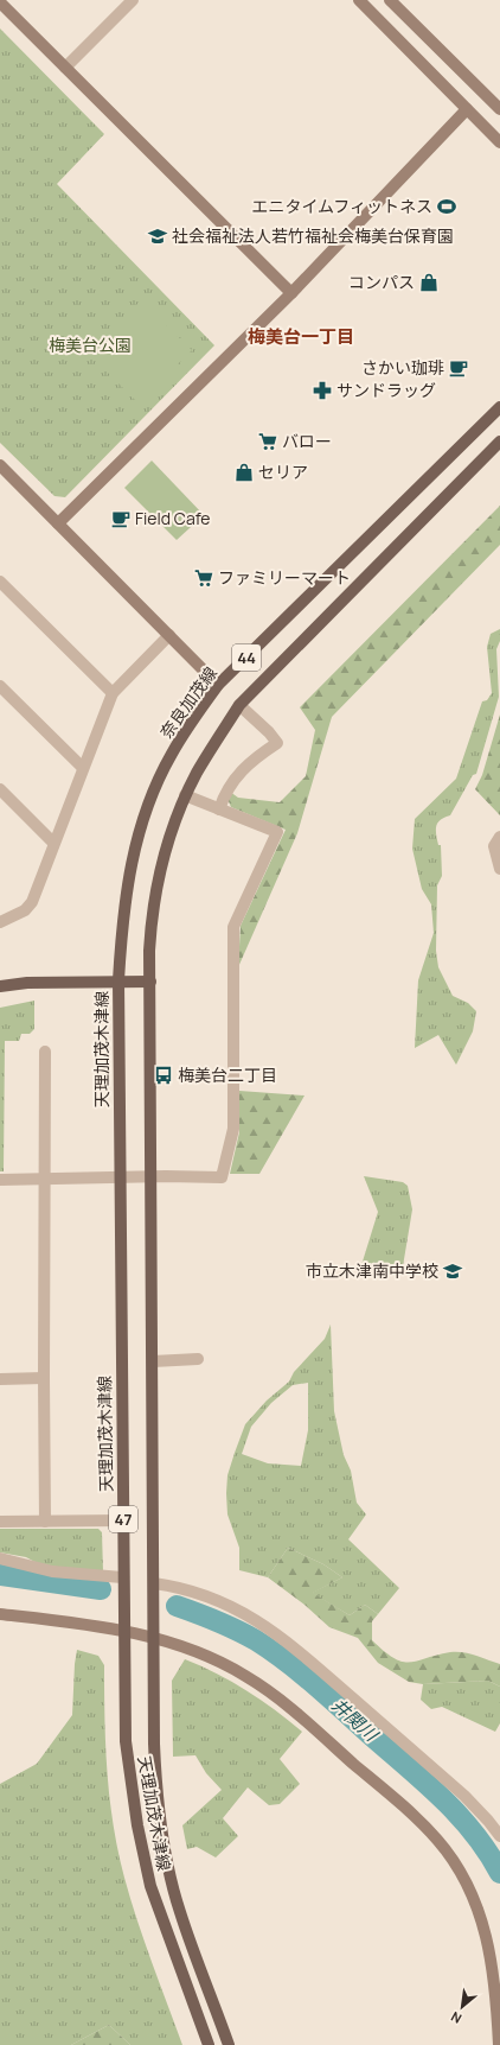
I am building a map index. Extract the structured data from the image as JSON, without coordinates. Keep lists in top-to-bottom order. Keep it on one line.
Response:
{"streets":{"main road":["44","奈良加茂線","天理加茂木津線","47"]},"crossings":[["44","天理加茂木津線"],["奈良加茂線","天理加茂木津線"]],"districts":["梅美台一丁目"],"water":["井関川"],"parks":["梅美台公園"],"places":{"sports":["エニタイムフィットネス"],"school or university":["社会福祉法人若竹福祉会梅美台保育園","市立木津南中学校"],"shop":["コンパス","セリア"],"cafe":["さかい珈琲","Field Cafe"],"pharmacy":["サンドラッグ"],"supermarket":["バロー","ファミリーマート"],"bus stop":["梅美台二丁目"]},"north":"bottom left"}
